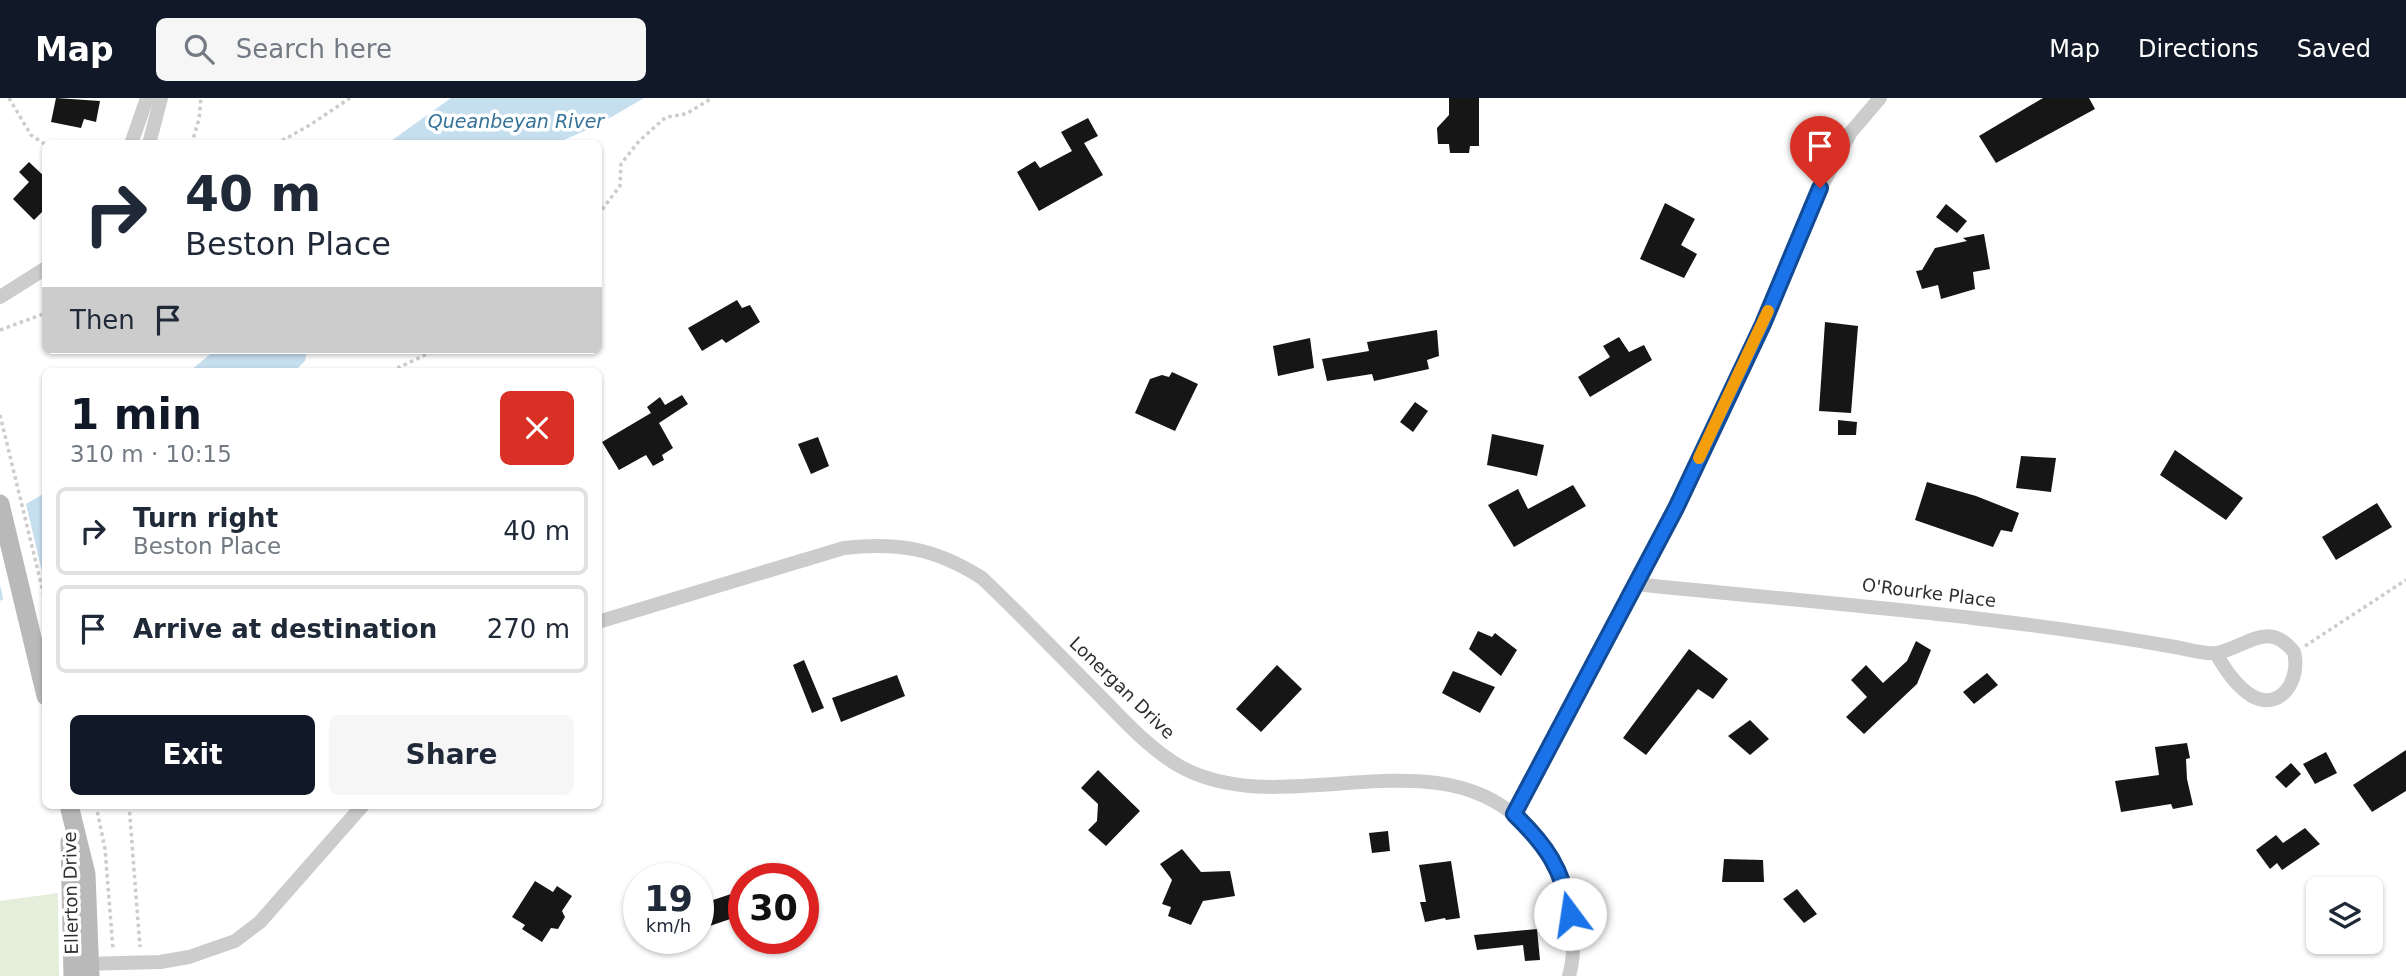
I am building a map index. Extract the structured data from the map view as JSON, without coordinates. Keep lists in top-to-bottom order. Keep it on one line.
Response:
{"streets":{"main road":["Ellerton Drive"],"street":["O'Rourke Place","Lonergan Drive"]},"water":["Queanbeyan River"],"page":{"header":"Map","search":"Search here","nav":["Map","Directions","Saved"],"turn":["40 m","Beston Place"],"then":"Then","heading":["1 min","310 m · 10:15"],"list":[{"name":"Turn right","note":"Beston Place","value":"40 m"},{"name":"Arrive at destination","value":"270 m"}],"buttons":["Exit","Share"],"speed":"19 km/h","limit":"30"}}
